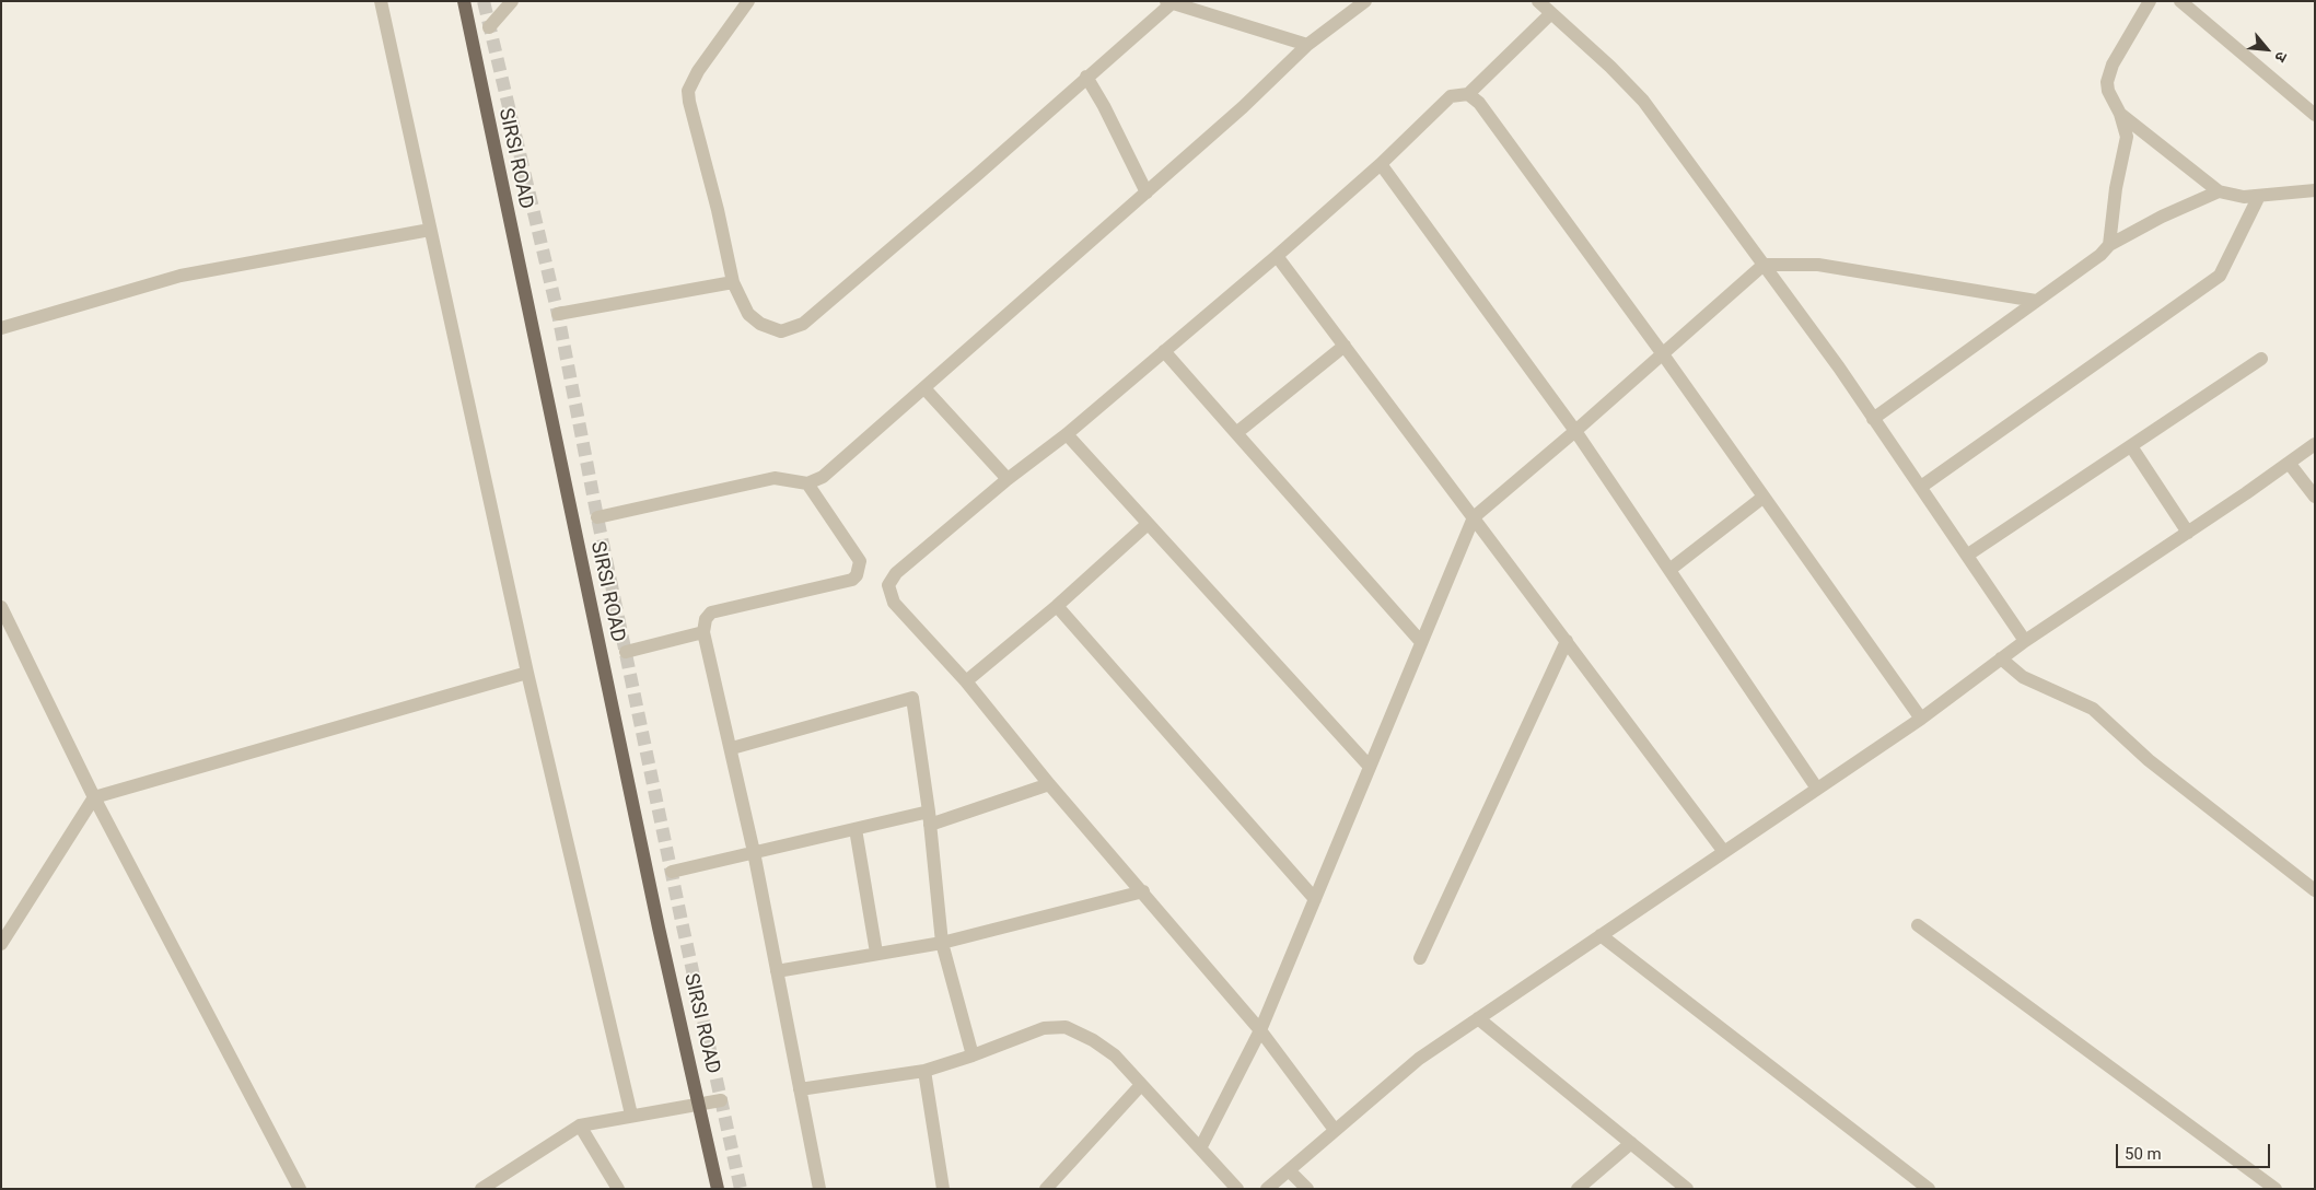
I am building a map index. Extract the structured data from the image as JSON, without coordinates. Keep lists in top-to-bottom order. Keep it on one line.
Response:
{"streets":{"main road":["SIRSI ROAD"]},"scale_bar":"50 m","north":"bottom right"}
